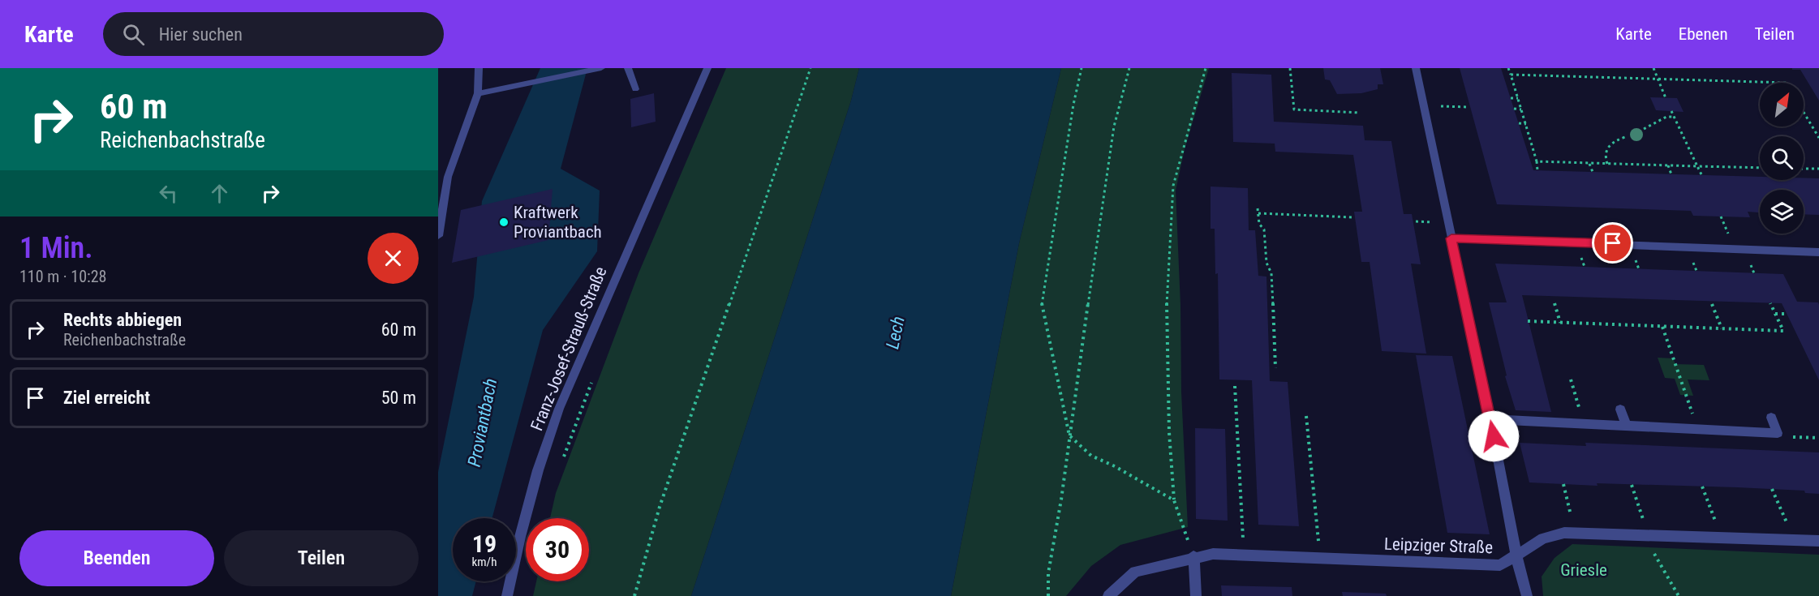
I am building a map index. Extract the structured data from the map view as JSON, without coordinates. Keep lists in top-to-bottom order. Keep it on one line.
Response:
{"streets":{"street":["Franz-Josef-Strauß-Straße","Leipziger Straße"]},"water":["Lech","Proviantbach"],"parks":["Griesle"],"places":["Kraftwerk Proviantbach"],"north":"top right","page":{"header":"Karte","search":"Hier suchen","nav":["Karte","Ebenen","Teilen"],"turn":["60 m","Reichenbachstraße"],"heading":["1 Min.","110 m · 10:28"],"list":[{"name":"Rechts abbiegen","note":"Reichenbachstraße","value":"60 m"},{"name":"Ziel erreicht","value":"50 m"}],"speed":"19 km/h","limit":"30","buttons":["Beenden","Teilen"]}}
